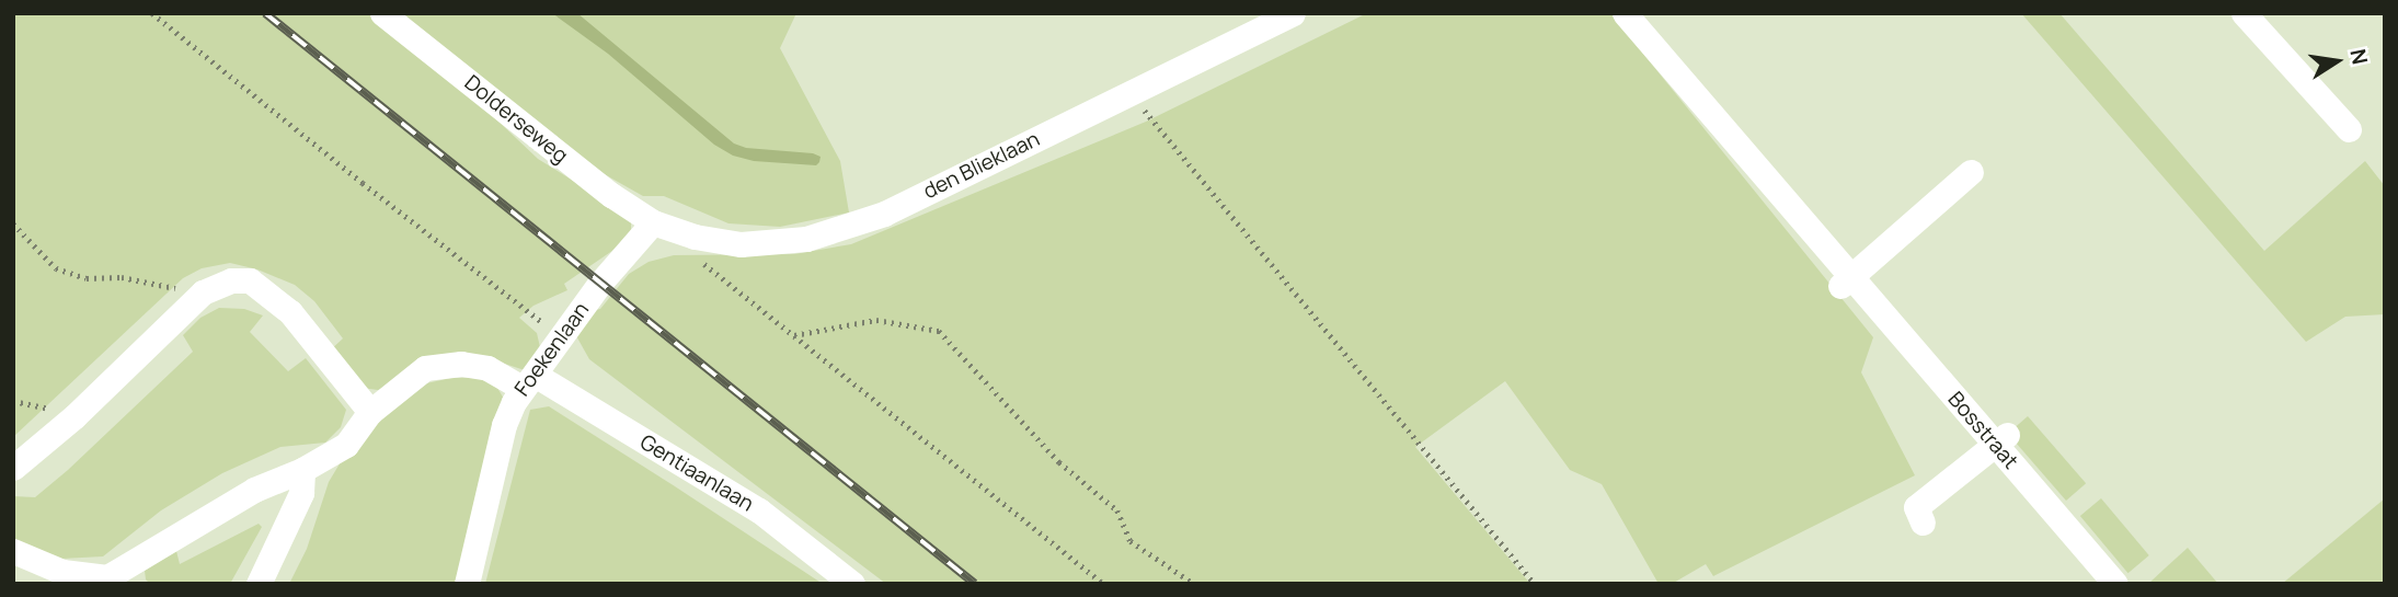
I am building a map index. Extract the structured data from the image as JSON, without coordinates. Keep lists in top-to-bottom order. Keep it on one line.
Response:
{"streets":{"street":["Dolderseweg","den Blieklaan","Foekenlaan","Bosstraat","Gentiaanlaan"]},"crossings":[["Dolderseweg","den Blieklaan"],["Dolderseweg","Foekenlaan"],["den Blieklaan","Foekenlaan"],["Foekenlaan","Gentiaanlaan"]],"north":"right"}
